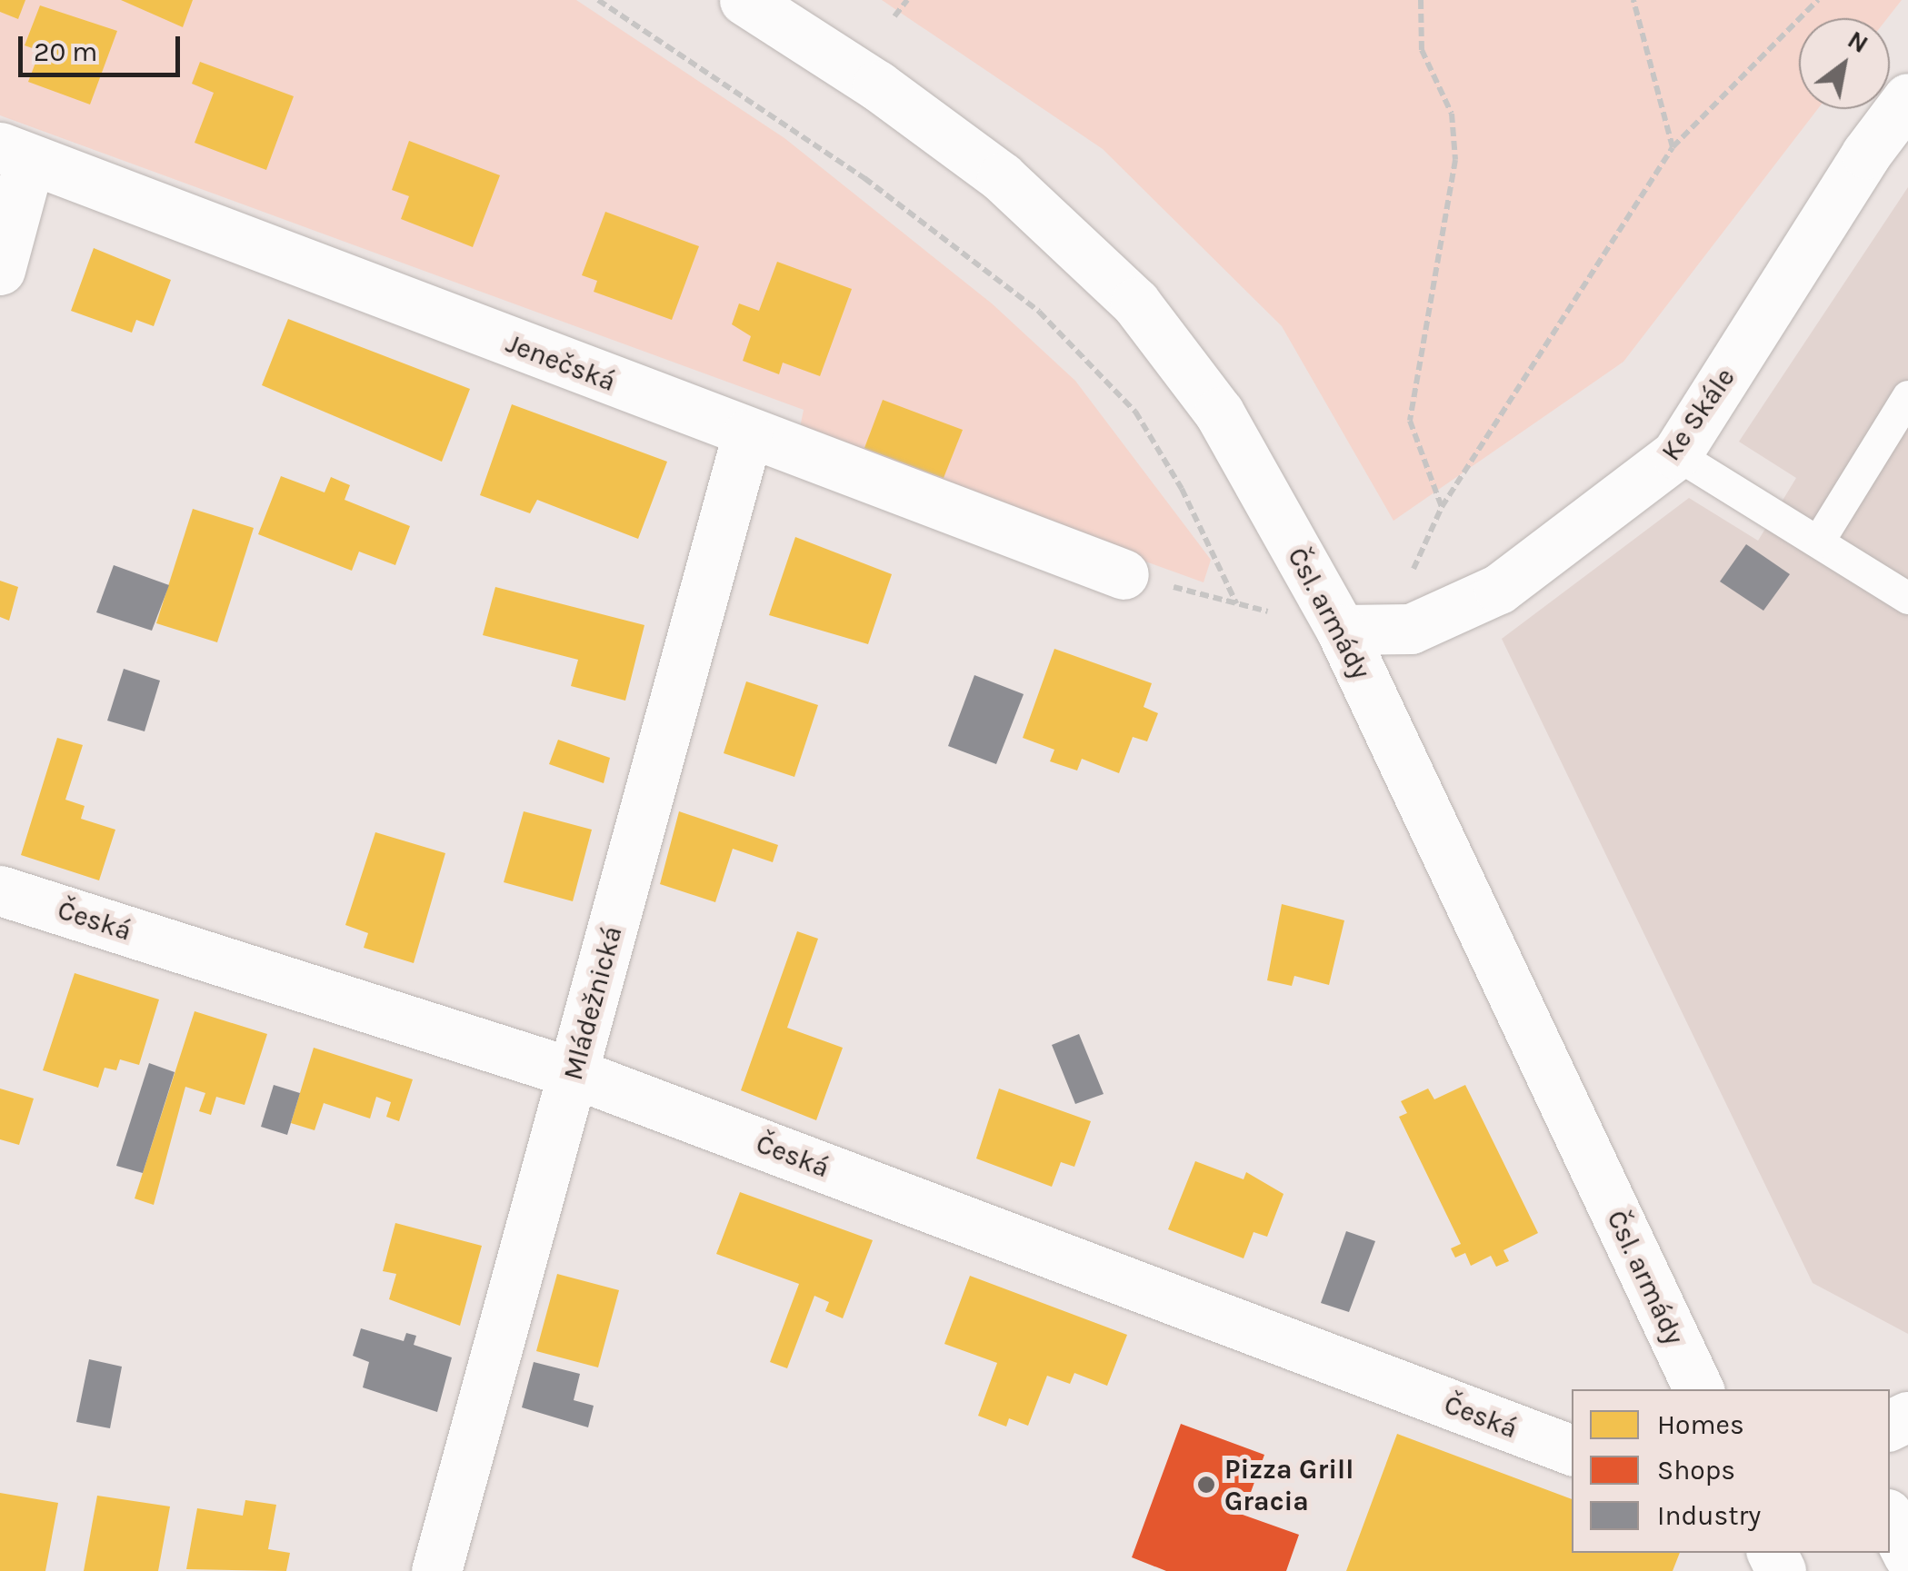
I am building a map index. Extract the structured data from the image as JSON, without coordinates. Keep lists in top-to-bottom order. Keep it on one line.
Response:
{"streets":{"street":["Jenečská","Ke Skále","Čsl. armády","Česká","Mládežnická"]},"crossings":[["Jenečská","Mládežnická"],["Ke Skále","Čsl. armády"],["Česká","Mládežnická"]],"places":["Pizza Grill Gracia"],"legend":["Homes","Shops","Industry"],"scale_bar":"20 m","north":"top right"}
